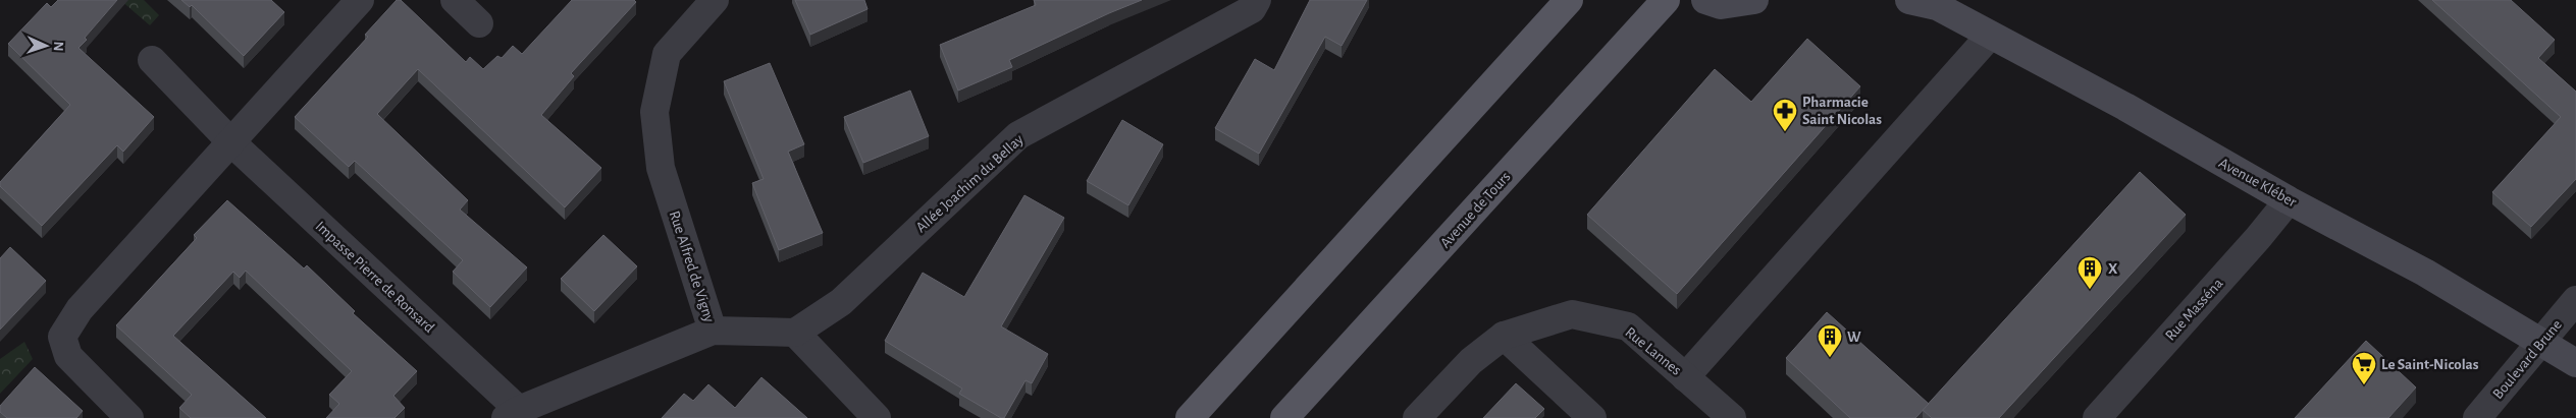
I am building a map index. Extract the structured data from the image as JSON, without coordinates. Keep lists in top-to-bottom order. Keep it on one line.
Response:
{"streets":{"main road":["Avenue de Tours"],"street":["Avenue Kléber","Allée Joachim du Bellay","Rue Alfred de Vigny","Impasse Pierre de Ronsard","Rue Masséna","Rue Lannes","Boulevard Brune"]},"crossings":[["Avenue Kléber","Rue Masséna"],["Avenue Kléber","Boulevard Brune"],["Rue Alfred de Vigny","Impasse Pierre de Ronsard"]],"places":{"pharmacy":["Pharmacie Saint Nicolas"],"building":["X","W"],"supermarket":["Le Saint-Nicolas"]},"north":"right"}
